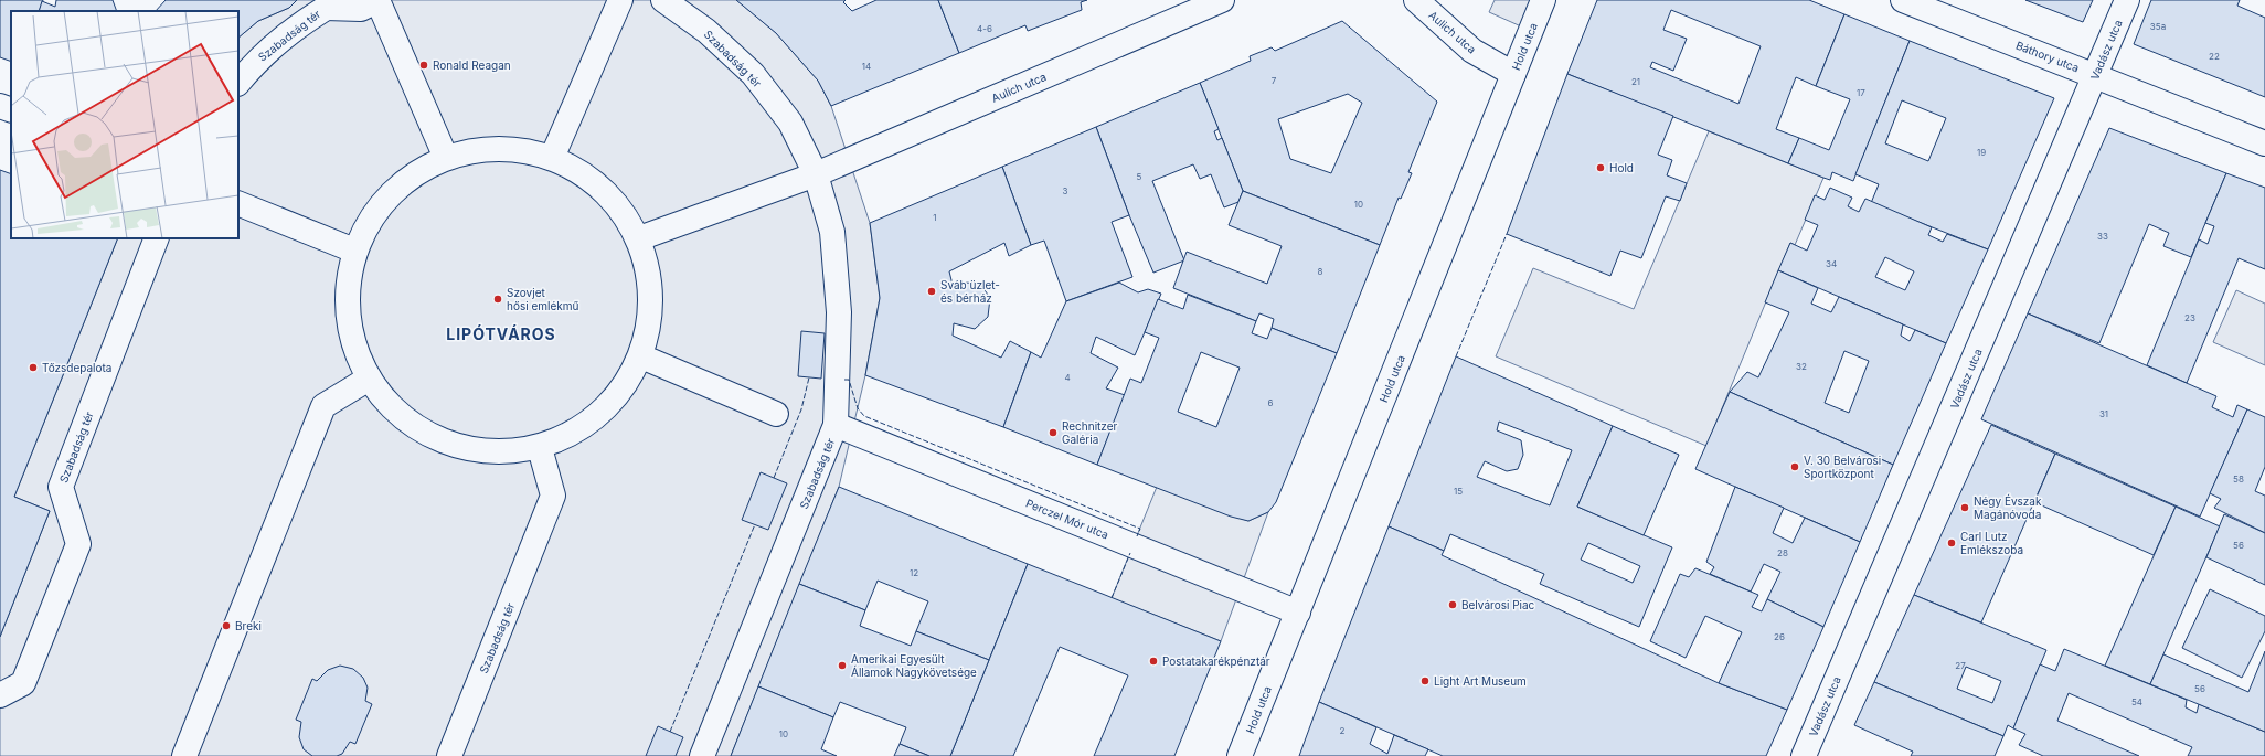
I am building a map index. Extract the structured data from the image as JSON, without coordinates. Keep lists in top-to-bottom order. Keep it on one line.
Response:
{"streets":{"street":["Aulich utca","Szabadság tér","Hold utca","Vadász utca","Báthory utca","Perczel Mór utca"]},"crossings":[["Aulich utca","Szabadság tér"],["Aulich utca","Hold utca"],["Szabadság tér","Perczel Mór utca"],["Hold utca","Perczel Mór utca"],["Vadász utca","Báthory utca"]],"districts":["LIPÓTVÁROS"],"places":["Ronald Reagan","Hold","Sváb üzlet- és bérház","Szovjet hősi emlékmű","Tőzsdepalota","Rechnitzer Galéria","V. 30 Belvárosi Sportközpont","Négy Évszak Magánóvoda","Carl Lutz Emlékszoba","Belvárosi Piac","Breki","Postatakarékpénztár","Amerikai Egyesült Államok Nagykövetsége","Light Art Museum"],"house_numbers":["35a","4-6","22","14","7","21","17","19","5","3","10","1","33","34","8","23","32","4","6","31","58","15","56","28","12","26","27","56","54","2","10"]}
